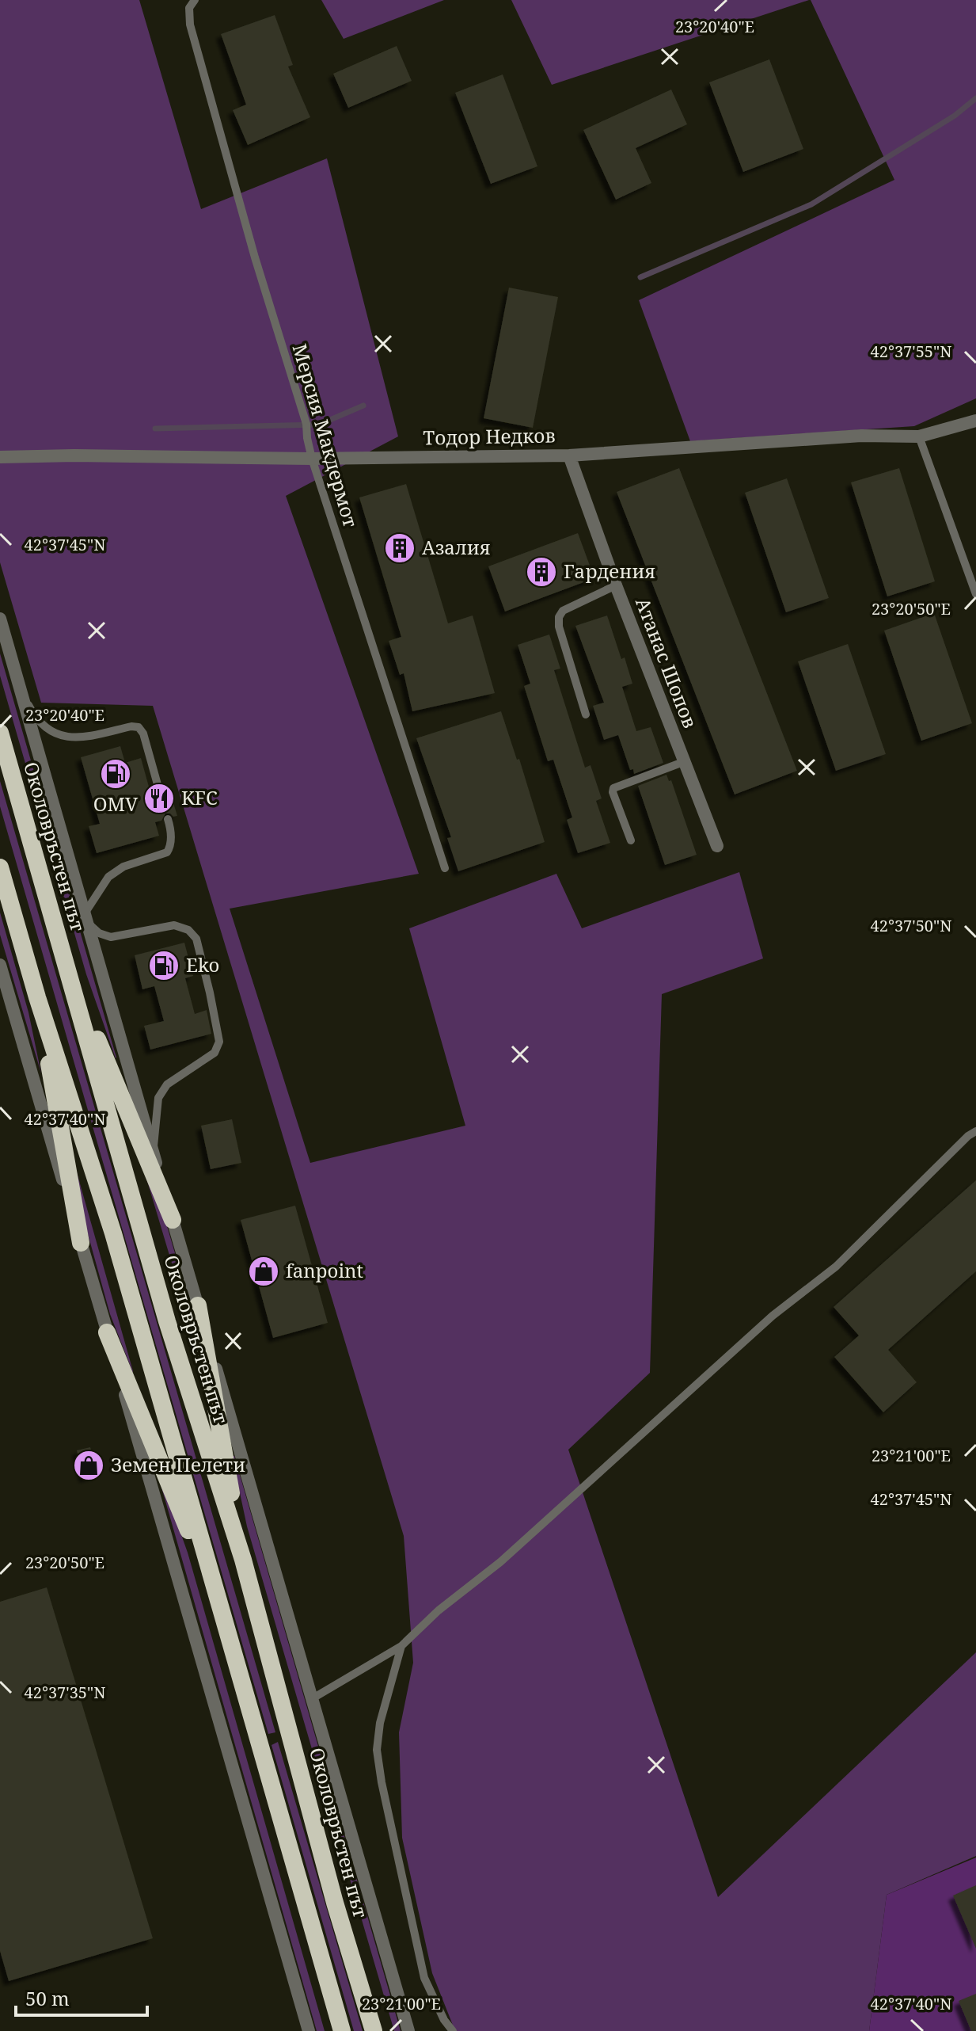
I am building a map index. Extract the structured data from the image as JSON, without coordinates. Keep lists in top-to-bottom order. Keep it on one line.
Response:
{"streets":{"highway":["Околовръстен път"],"street":["Тодор Недков","Атанас Шопов"],"lane":["Мерсия Макдермот"]},"crossings":[["Мерсия Макдермот","Тодор Недков"],["Тодор Недков","Атанас Шопов"]],"places":{"building":["Азалия","Гардения"],"fuel station":["OMV","Eko"],"restaurant":["KFC"],"shop":["fanpoint","Земен Пелети"]},"scale_bar":"50 m","coordinates":["23°20'40\"E","42°37'55\"N","42°37'45\"N","23°20'50\"E","42°37'50\"N","42°37'40\"N","23°21'00\"E","42°37'35\"N"]}
